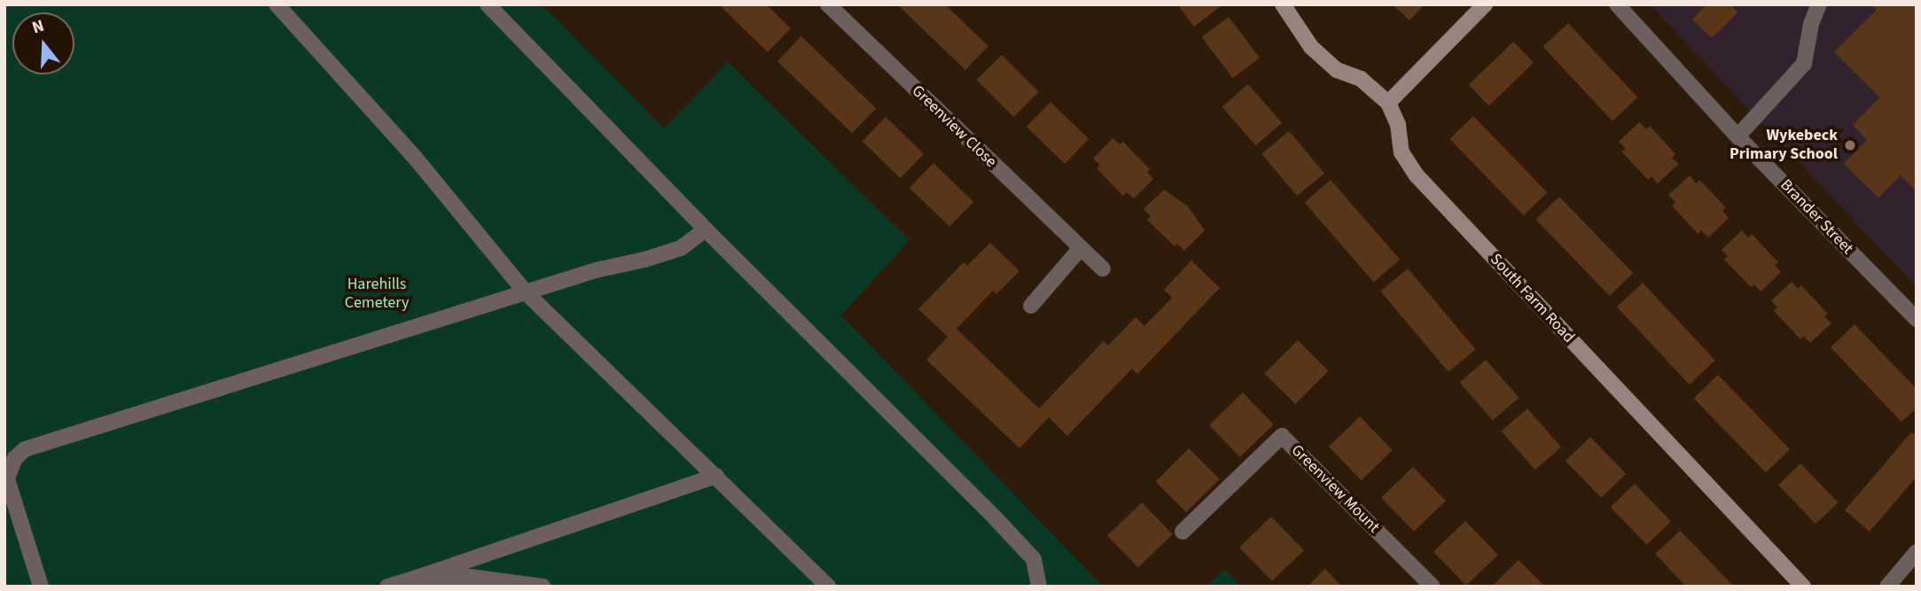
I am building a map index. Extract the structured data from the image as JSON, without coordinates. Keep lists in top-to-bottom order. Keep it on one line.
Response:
{"streets":{"street":["Greenview Close","Brander Street","South Farm Road","Greenview Mount"]},"parks":["Harehills Cemetery"],"places":["Wykebeck Primary School"],"north":"top"}
